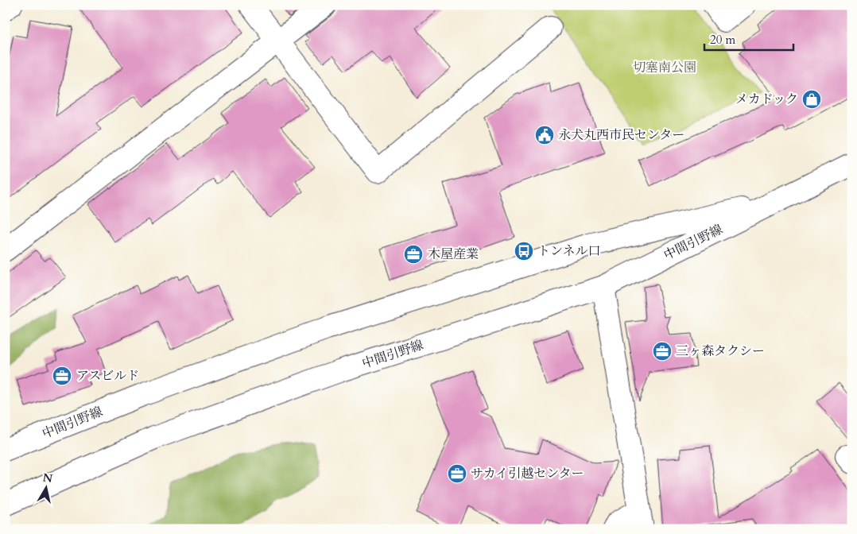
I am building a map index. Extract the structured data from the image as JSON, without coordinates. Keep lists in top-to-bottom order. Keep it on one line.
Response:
{"streets":{"main road":["中間引野線"]},"parks":["切塞南公園"],"places":{"shop":["メカドック"],"public building":["永犬丸西市民センター"],"bus stop":["トンネル口"],"office":["木屋産業","三ヶ森タクシー","アスビルド","サカイ引越センター"]},"scale_bar":"20 m","north":"top"}
